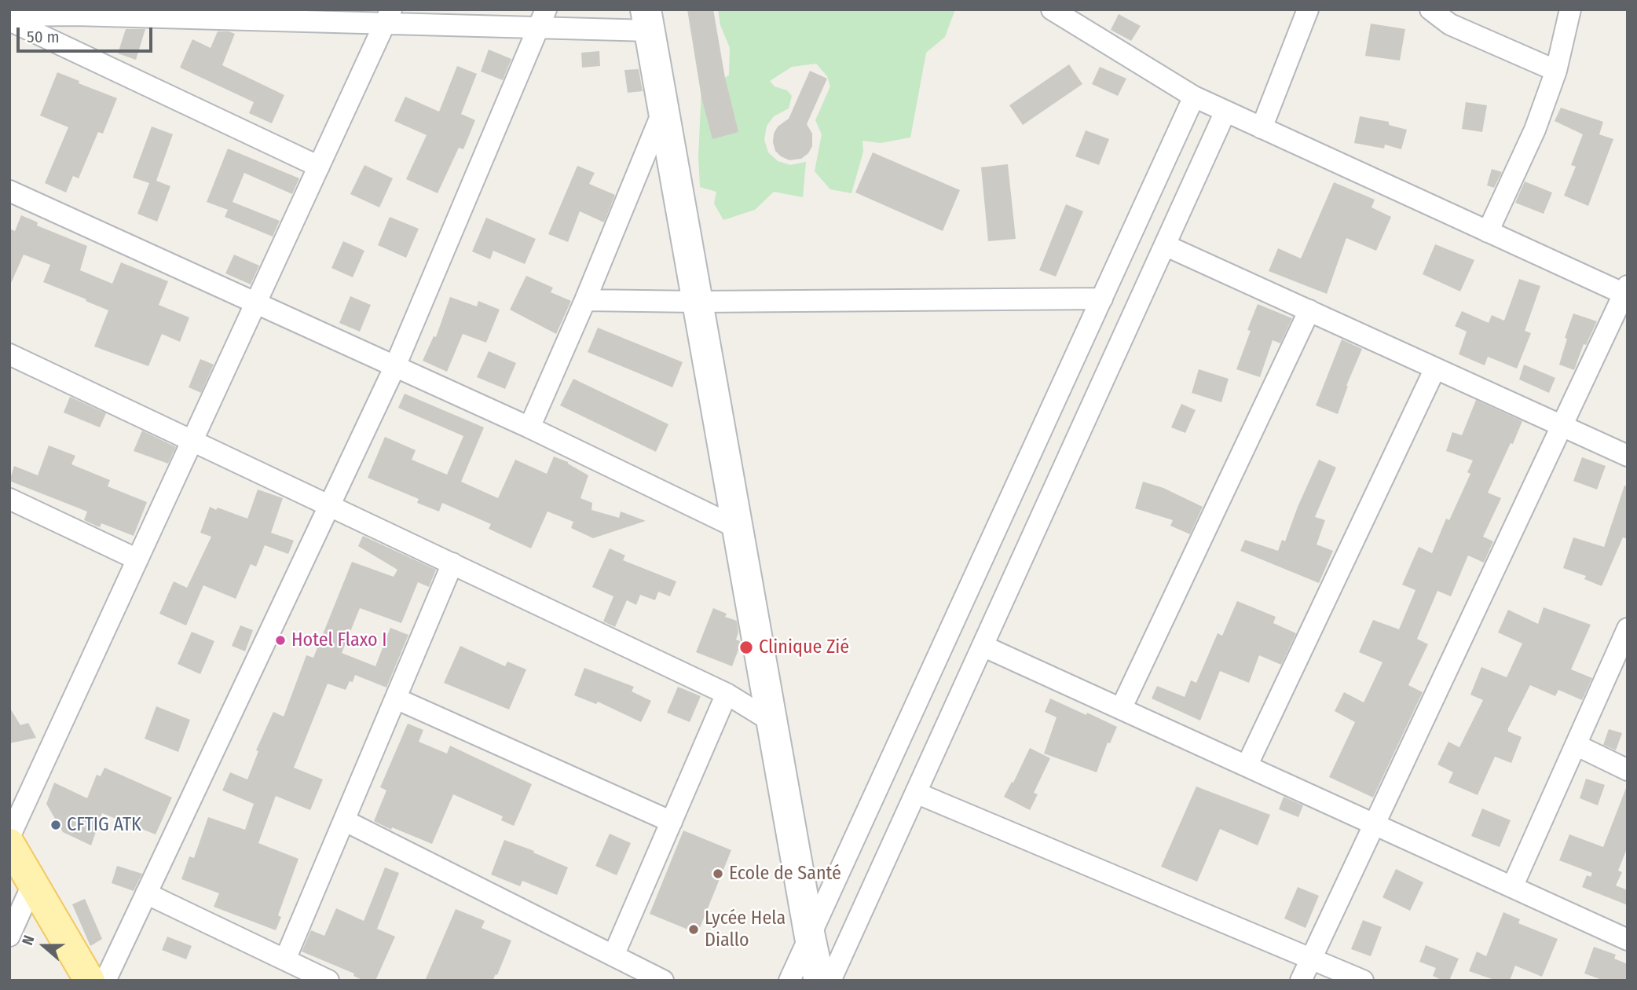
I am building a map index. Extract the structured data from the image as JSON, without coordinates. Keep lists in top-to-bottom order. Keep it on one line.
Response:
{"places":["Hotel Flaxo I","Clinique Zié","CFTIG ATK","Ecole de Santé","Lycée Hela Diallo"],"scale_bar":"50 m","north":"left"}
